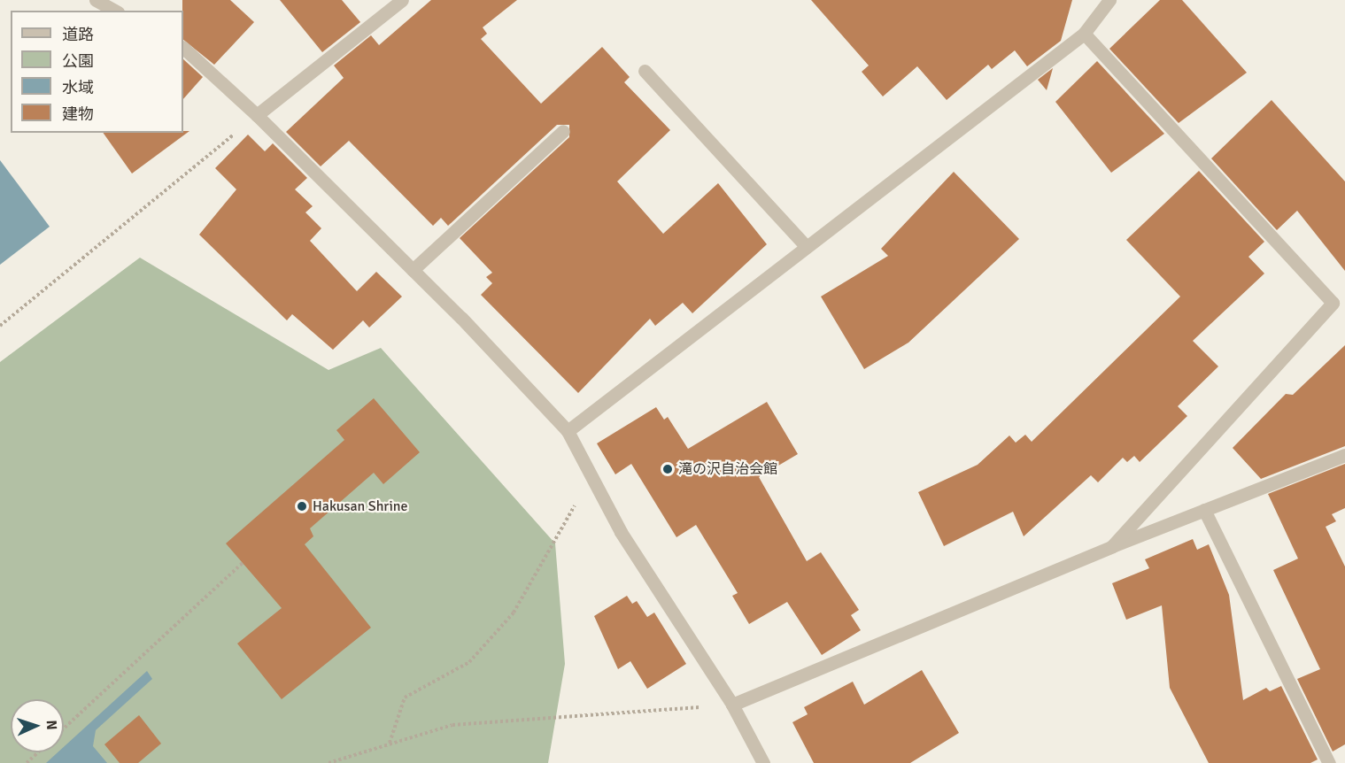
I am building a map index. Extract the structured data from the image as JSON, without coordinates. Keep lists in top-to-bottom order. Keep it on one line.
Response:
{"places":["滝の沢自治会館","Hakusan Shrine"],"legend":["道路","公園","水域","建物"],"north":"right"}
